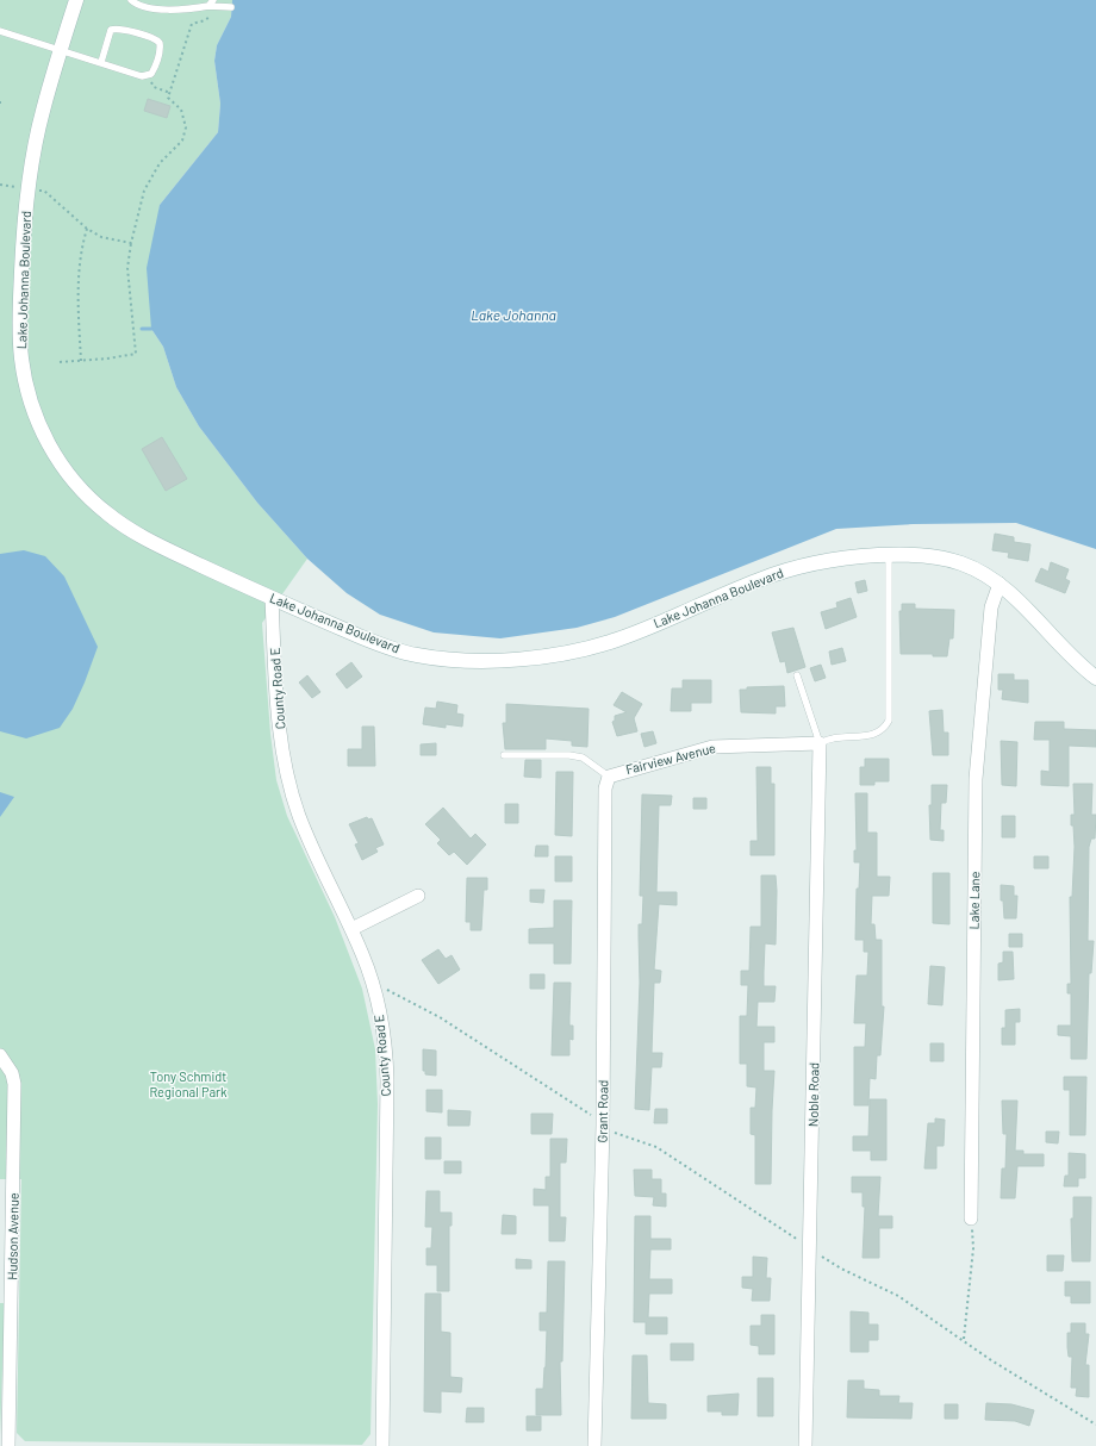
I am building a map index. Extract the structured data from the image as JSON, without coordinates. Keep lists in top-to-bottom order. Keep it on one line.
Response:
{"streets":{"street":["Lake Johanna Boulevard","County Road E","Fairview Avenue","Lake Lane","Noble Road","Grant Road","Hudson Avenue"]},"crossings":[["Lake Johanna Boulevard","County Road E"],["Lake Johanna Boulevard","Lake Lane"],["Fairview Avenue","Noble Road"],["Fairview Avenue","Grant Road"]],"water":["Lake Johanna"],"parks":["Tony Schmidt Regional Park"]}
